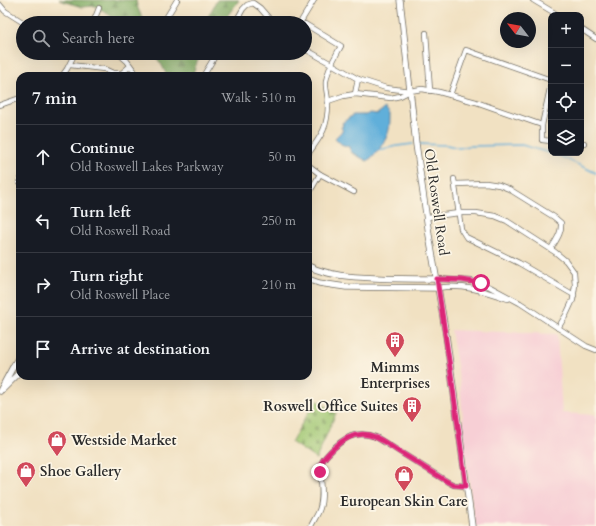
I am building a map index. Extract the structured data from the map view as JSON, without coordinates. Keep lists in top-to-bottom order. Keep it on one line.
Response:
{"streets":{"street":["Old Roswell Road"]},"places":{"building":["Mimms Enterprises","Roswell Office Suites"],"shop":["Westside Market","Shoe Gallery","European Skin Care"]},"north":"top left","page":{"map_buttons":["+","−"],"search":"Search here","heading":["7 min","Walk · 510 m"],"list":[["Continue","Old Roswell Lakes Parkway","50 m"],["Turn left","Old Roswell Road","250 m"],["Turn right","Old Roswell Place","210 m"],"Arrive at destination"]}}
